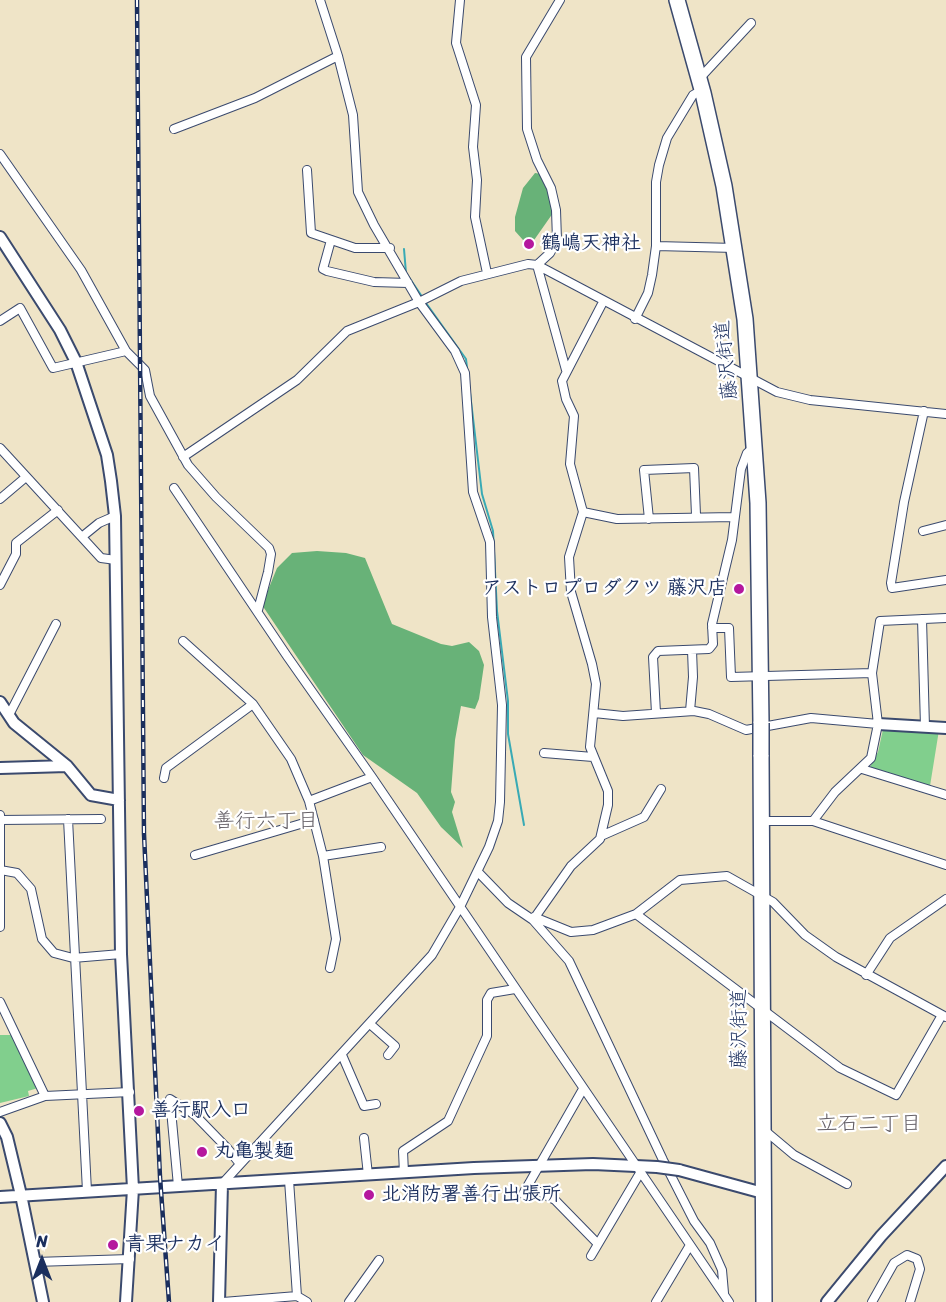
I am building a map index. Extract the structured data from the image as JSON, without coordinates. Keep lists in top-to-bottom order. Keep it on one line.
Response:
{"streets":{"highway":["藤沢街道"]},"districts":["善行六丁目","立石二丁目"],"places":["鶴嶋天神社","アストロプロダクツ 藤沢店","善行駅入口","丸亀製麺","北消防署善行出張所","青果ナカイ"],"north":"top"}
